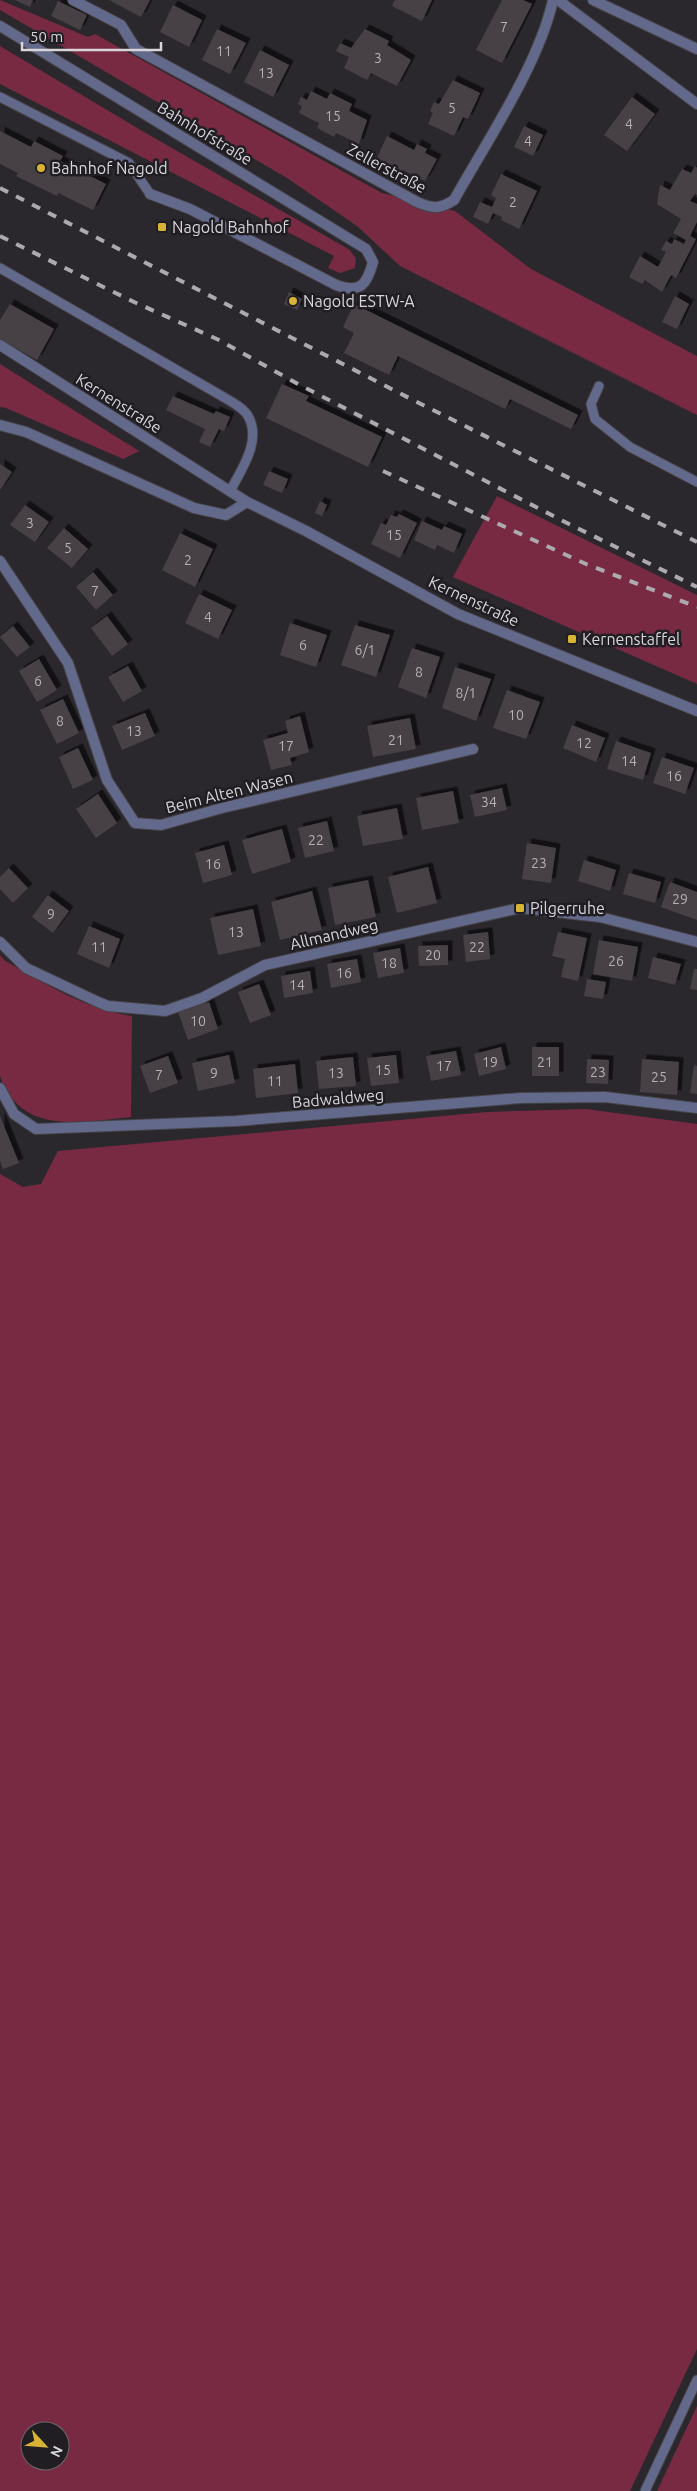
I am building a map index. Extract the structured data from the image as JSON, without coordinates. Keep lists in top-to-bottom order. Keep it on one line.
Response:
{"streets":{"street":["Bahnhofstraße","Zellerstraße","Kernenstraße","Beim Alten Wasen","Allmandweg","Badwaldweg"]},"places":{"other":["Bahnhof Nagold","Nagold ESTW-A"],"transit":["Nagold Bahnhof","Kernenstaffel","Pilgerruhe"]},"house_numbers":["7","11","3","13","5","15","4","4","2","3","15","5","2","7","4","6","6/1","8","6","8/1","10","8","13","21","12","17","14","16","34","22","23","16","29","9","13","11","22","20","26","18","16","14","10","19","21","17","15","23","9","13","7","25","11"],"scale_bar":"50 m","north":"bottom right"}
